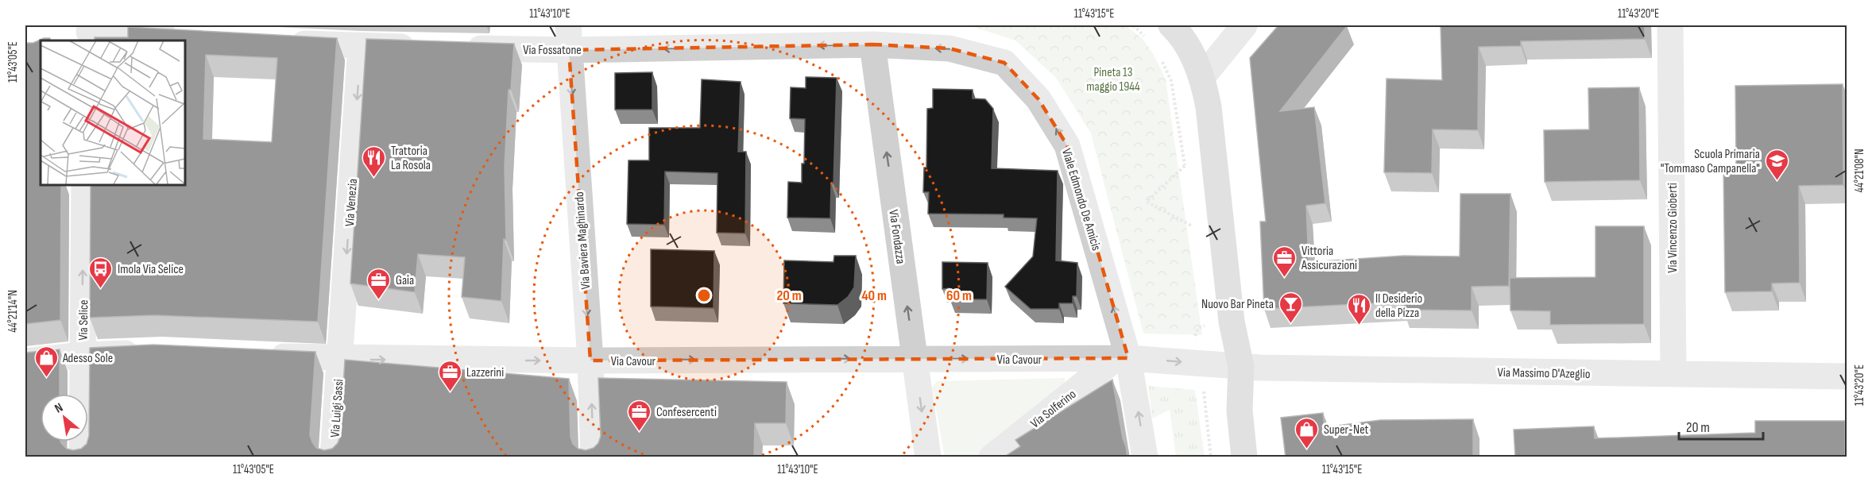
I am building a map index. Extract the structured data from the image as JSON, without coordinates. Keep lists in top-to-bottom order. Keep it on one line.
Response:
{"streets":{"street":["Via Fossatone","Viale Edmondo De Amicis","Via Venezia","Via Vincenzo Gioberti","Via Fondazza","Via Baviera Maghinardo","Via Selice","Via Cavour","Via Massimo D'Azeglio","Via Luigi Sassi","Via Solferino"]},"crossings":[["Via Fossatone","Viale Edmondo De Amicis"],["Via Fossatone","Via Fondazza"],["Via Fossatone","Via Baviera Maghinardo"],["Viale Edmondo De Amicis","Via Fondazza"],["Viale Edmondo De Amicis","Via Cavour"],["Viale Edmondo De Amicis","Via Solferino"],["Via Venezia","Via Cavour"],["Via Venezia","Via Luigi Sassi"],["Via Vincenzo Gioberti","Via Massimo D'Azeglio"],["Via Fondazza","Via Cavour"],["Via Baviera Maghinardo","Via Cavour"],["Via Cavour","Via Massimo D'Azeglio"],["Via Cavour","Via Luigi Sassi"],["Via Cavour","Via Solferino"]],"one_way":["Via Fossatone","Viale Edmondo De Amicis","Via Venezia","Via Selice","Via Cavour"],"parks":["Pineta 13 maggio 1944"],"places":{"restaurant":["Trattoria La Rosola","Il Desiderio della Pizza"],"school or university":["Scuola Primaria \"Tommaso Campanella\""],"office":["Vittoria Assicurazioni","Gaia","Lazzerini","Confesercenti"],"bus stop":["Imola Via Selice"],"bar":["Nuovo Bar Pineta"],"shop":["Adesso Sole","Super-Net"]},"scale_bar":"20 m","north":"top left","coordinates":["11°43'10\"E","11°43'15\"E","11°43'20\"E","11°43'05\"E","44°21'08\"N","44°21'14\"N"],"rings":["20 m","40 m","60 m"]}
